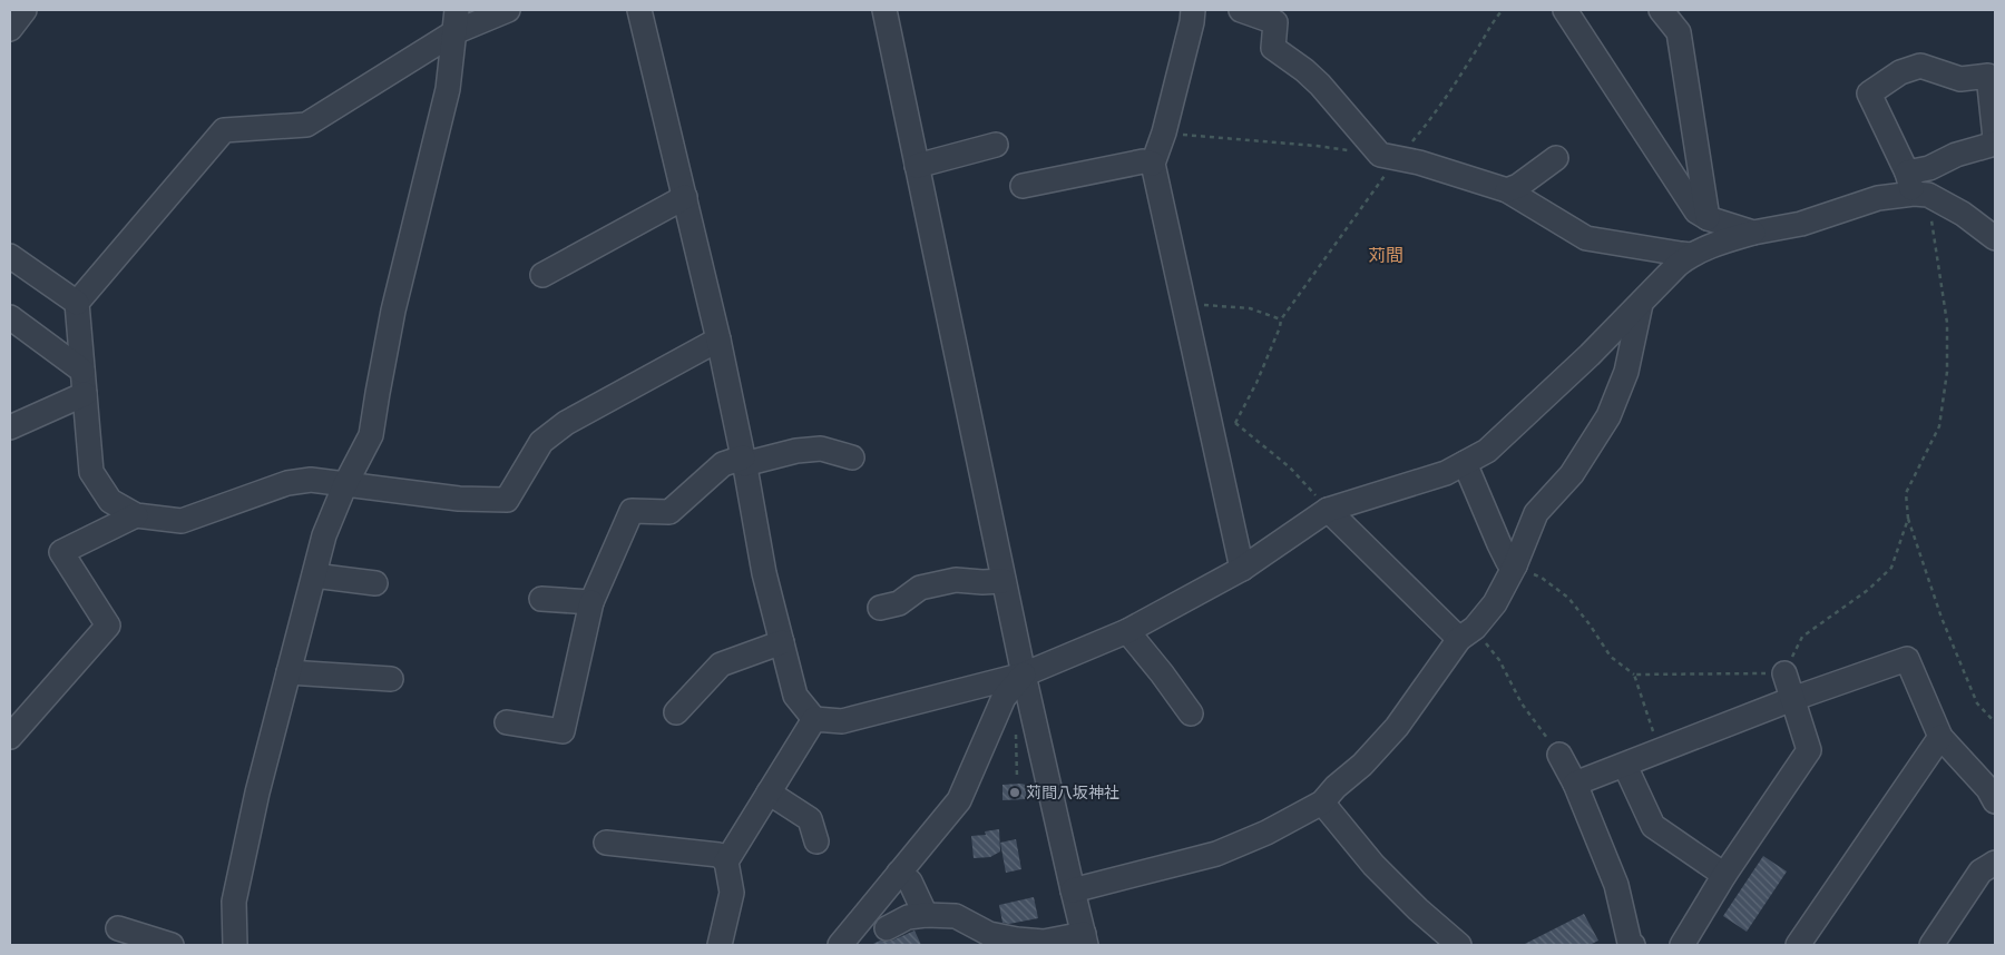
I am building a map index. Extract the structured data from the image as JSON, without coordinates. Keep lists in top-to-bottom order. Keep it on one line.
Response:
{"districts":["苅間"],"places":["苅間八坂神社"]}
